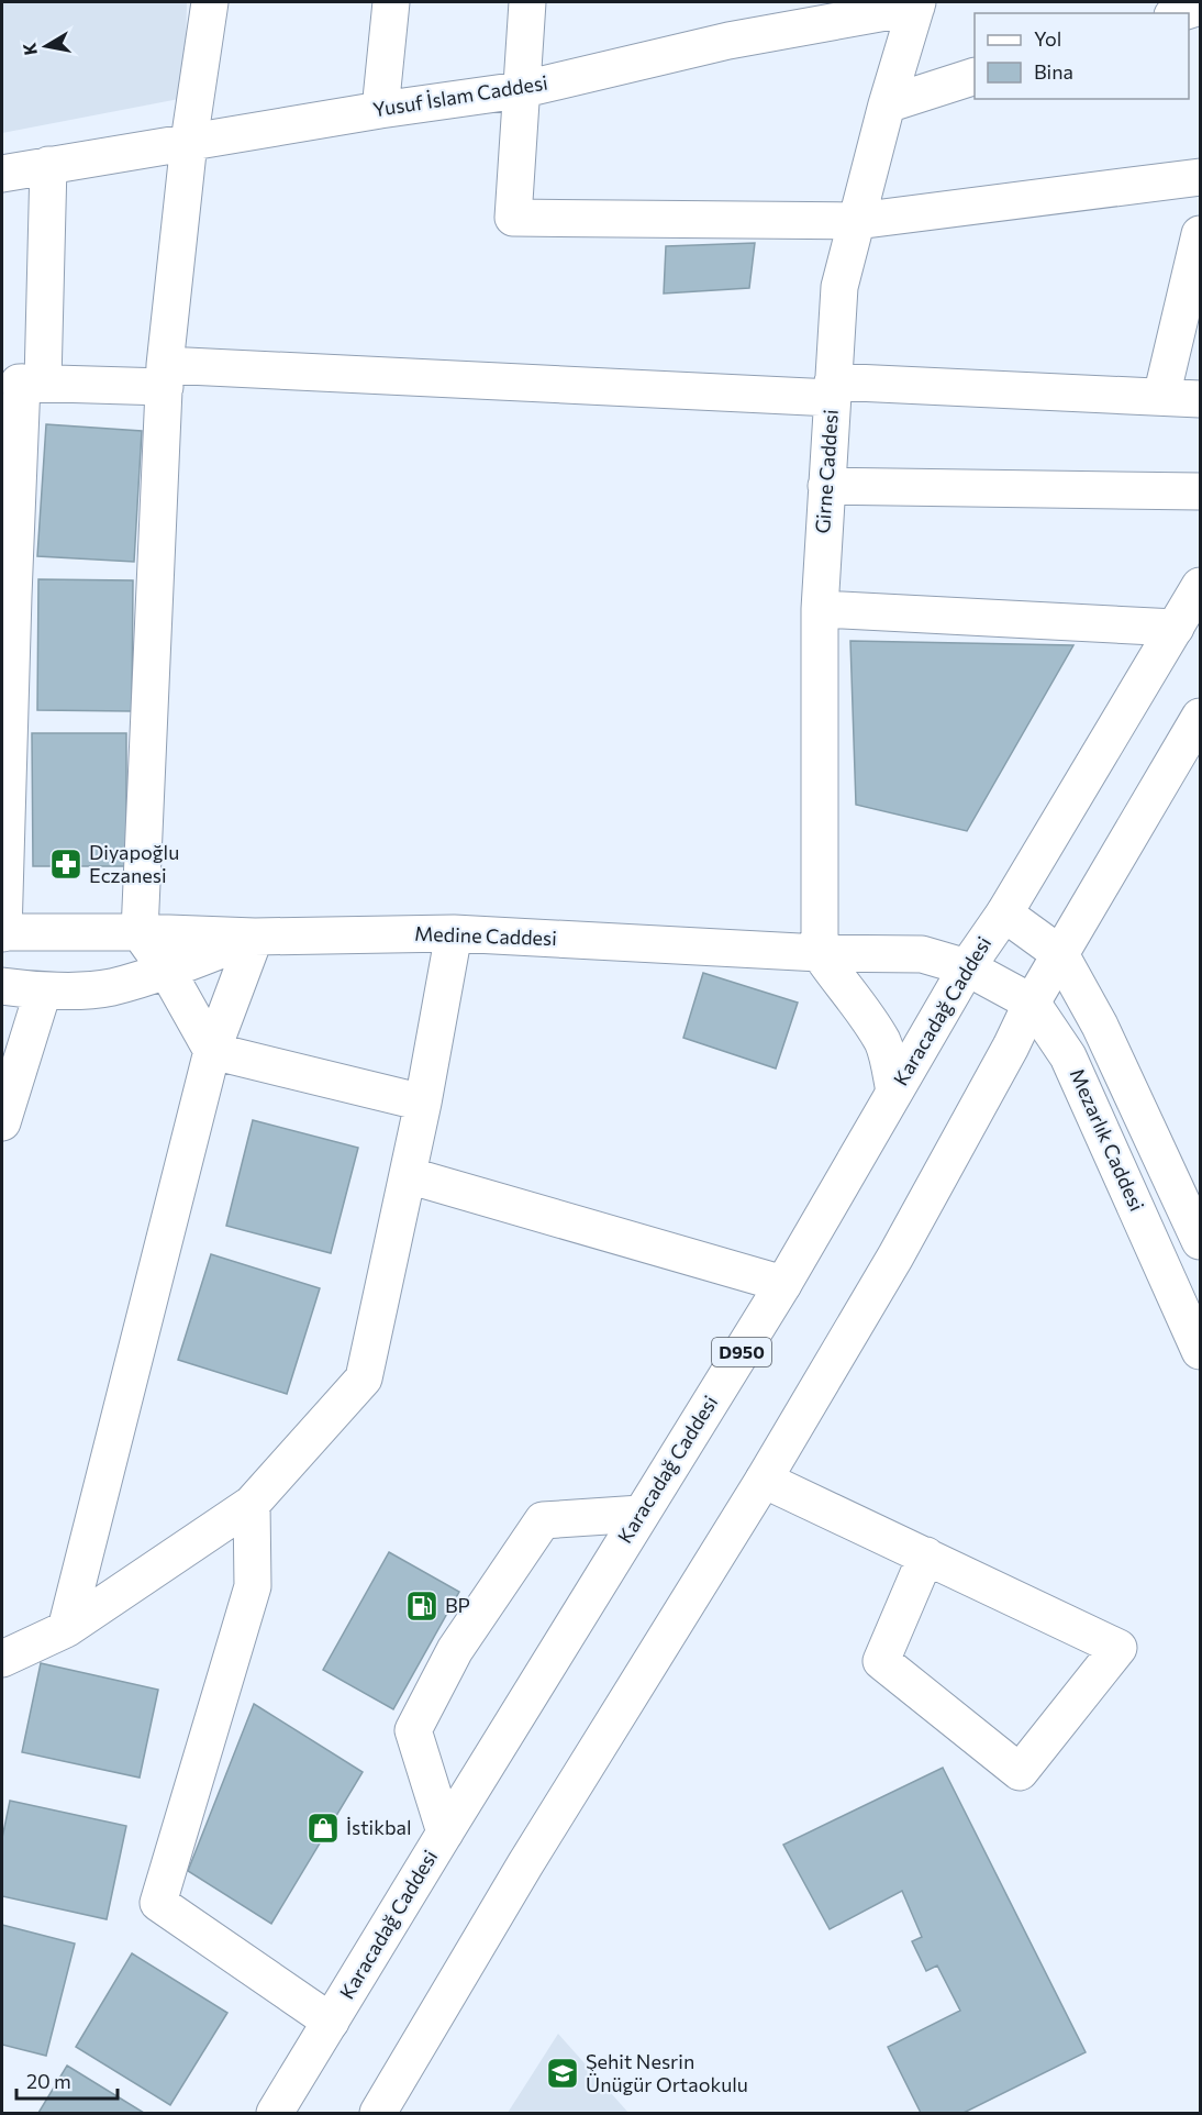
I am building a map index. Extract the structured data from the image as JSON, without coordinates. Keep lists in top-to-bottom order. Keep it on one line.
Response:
{"streets":{"main road":["Yusuf İslam Caddesi","Girne Caddesi","Medine Caddesi","Karacadağ Caddesi","Mezarlık Caddesi","D950"]},"crossings":[["Yusuf İslam Caddesi","Girne Caddesi"],["Girne Caddesi","Medine Caddesi"],["Medine Caddesi","Karacadağ Caddesi"],["Medine Caddesi","Mezarlık Caddesi"],["Karacadağ Caddesi","Mezarlık Caddesi"]],"places":{"pharmacy":["Diyapoğlu Eczanesi"],"fuel station":["BP"],"shop":["İstikbal"],"school or university":["Şehit Nesrin Ünügür Ortaokulu"]},"legend":["Yol","Bina"],"scale_bar":"20 m","north":"left"}
